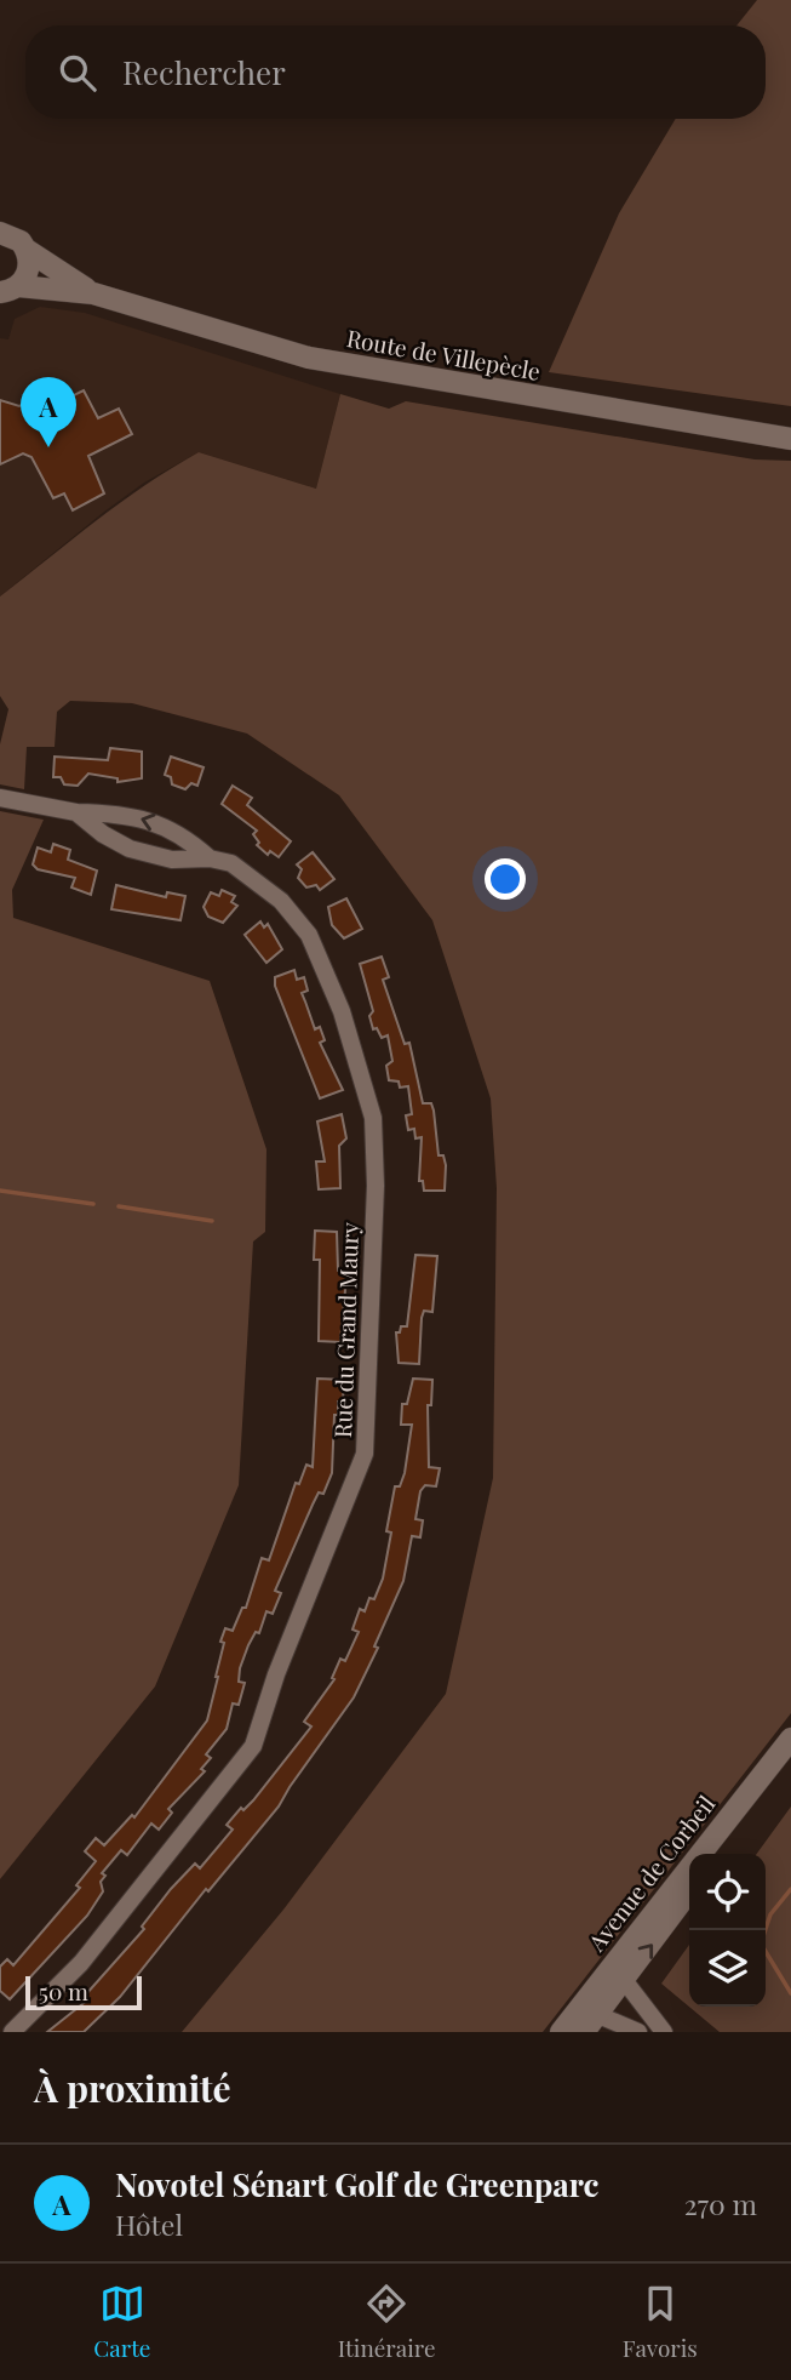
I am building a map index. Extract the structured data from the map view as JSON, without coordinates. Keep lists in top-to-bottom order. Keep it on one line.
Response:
{"streets":{"main road":["Route de Villepècle","Avenue de Corbeil"],"street":["Rue du Grand Maury"]},"scale_bar":"50 m","page":{"search":"Rechercher","pins":"A","scale":"50 m","heading":"À proximité","list":[{"mark":"A","name":"Novotel Sénart Golf de Greenparc","note":"Hôtel","value":"270 m"}],"nav":["Carte","Itinéraire","Favoris"]}}
